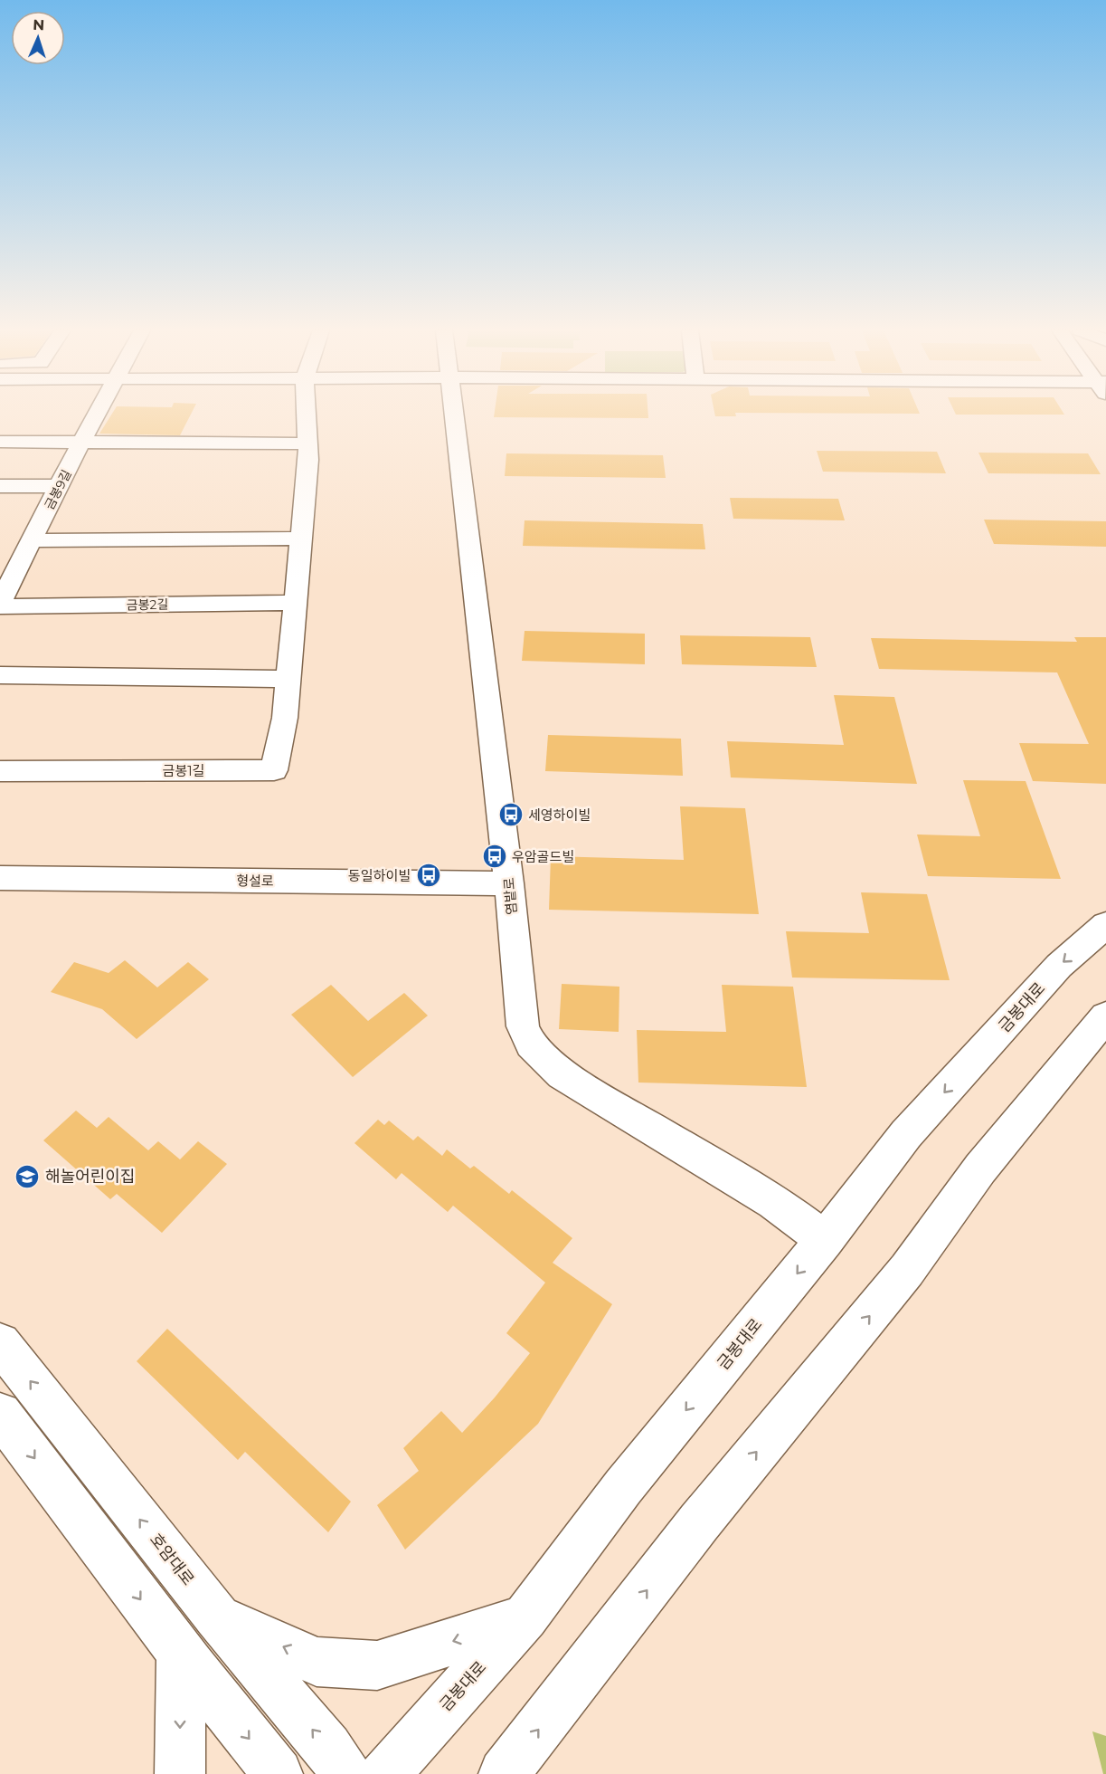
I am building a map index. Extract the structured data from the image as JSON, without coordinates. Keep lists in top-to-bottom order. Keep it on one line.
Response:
{"streets":{"street":["금봉9길","금봉2길","금봉1길","형설로","염밭로","금봉대로","호암대로"]},"crossings":[["금봉9길","금봉2길"],["금봉2길","금봉1길"],["형설로","염밭로"],["염밭로","금봉대로"]],"places":{"bus stop":["세영하이빌","우암골드빌","동일하이빌"],"school or university":["해놀어린이집"]},"north":"top"}
